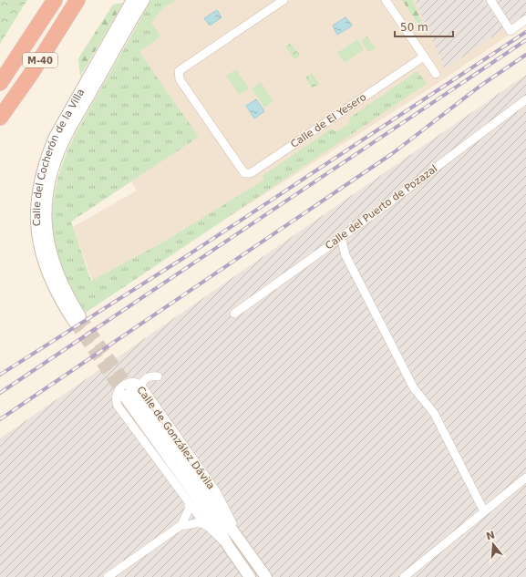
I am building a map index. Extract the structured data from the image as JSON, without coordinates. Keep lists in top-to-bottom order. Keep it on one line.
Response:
{"streets":{"highway":["M-40"],"street":["Calle de El Yesero","Calle del Cocherón de la Villa","Calle del Puerto de Pozazal","Calle de González Dávila"]},"scale_bar":"50 m","north":"top"}
